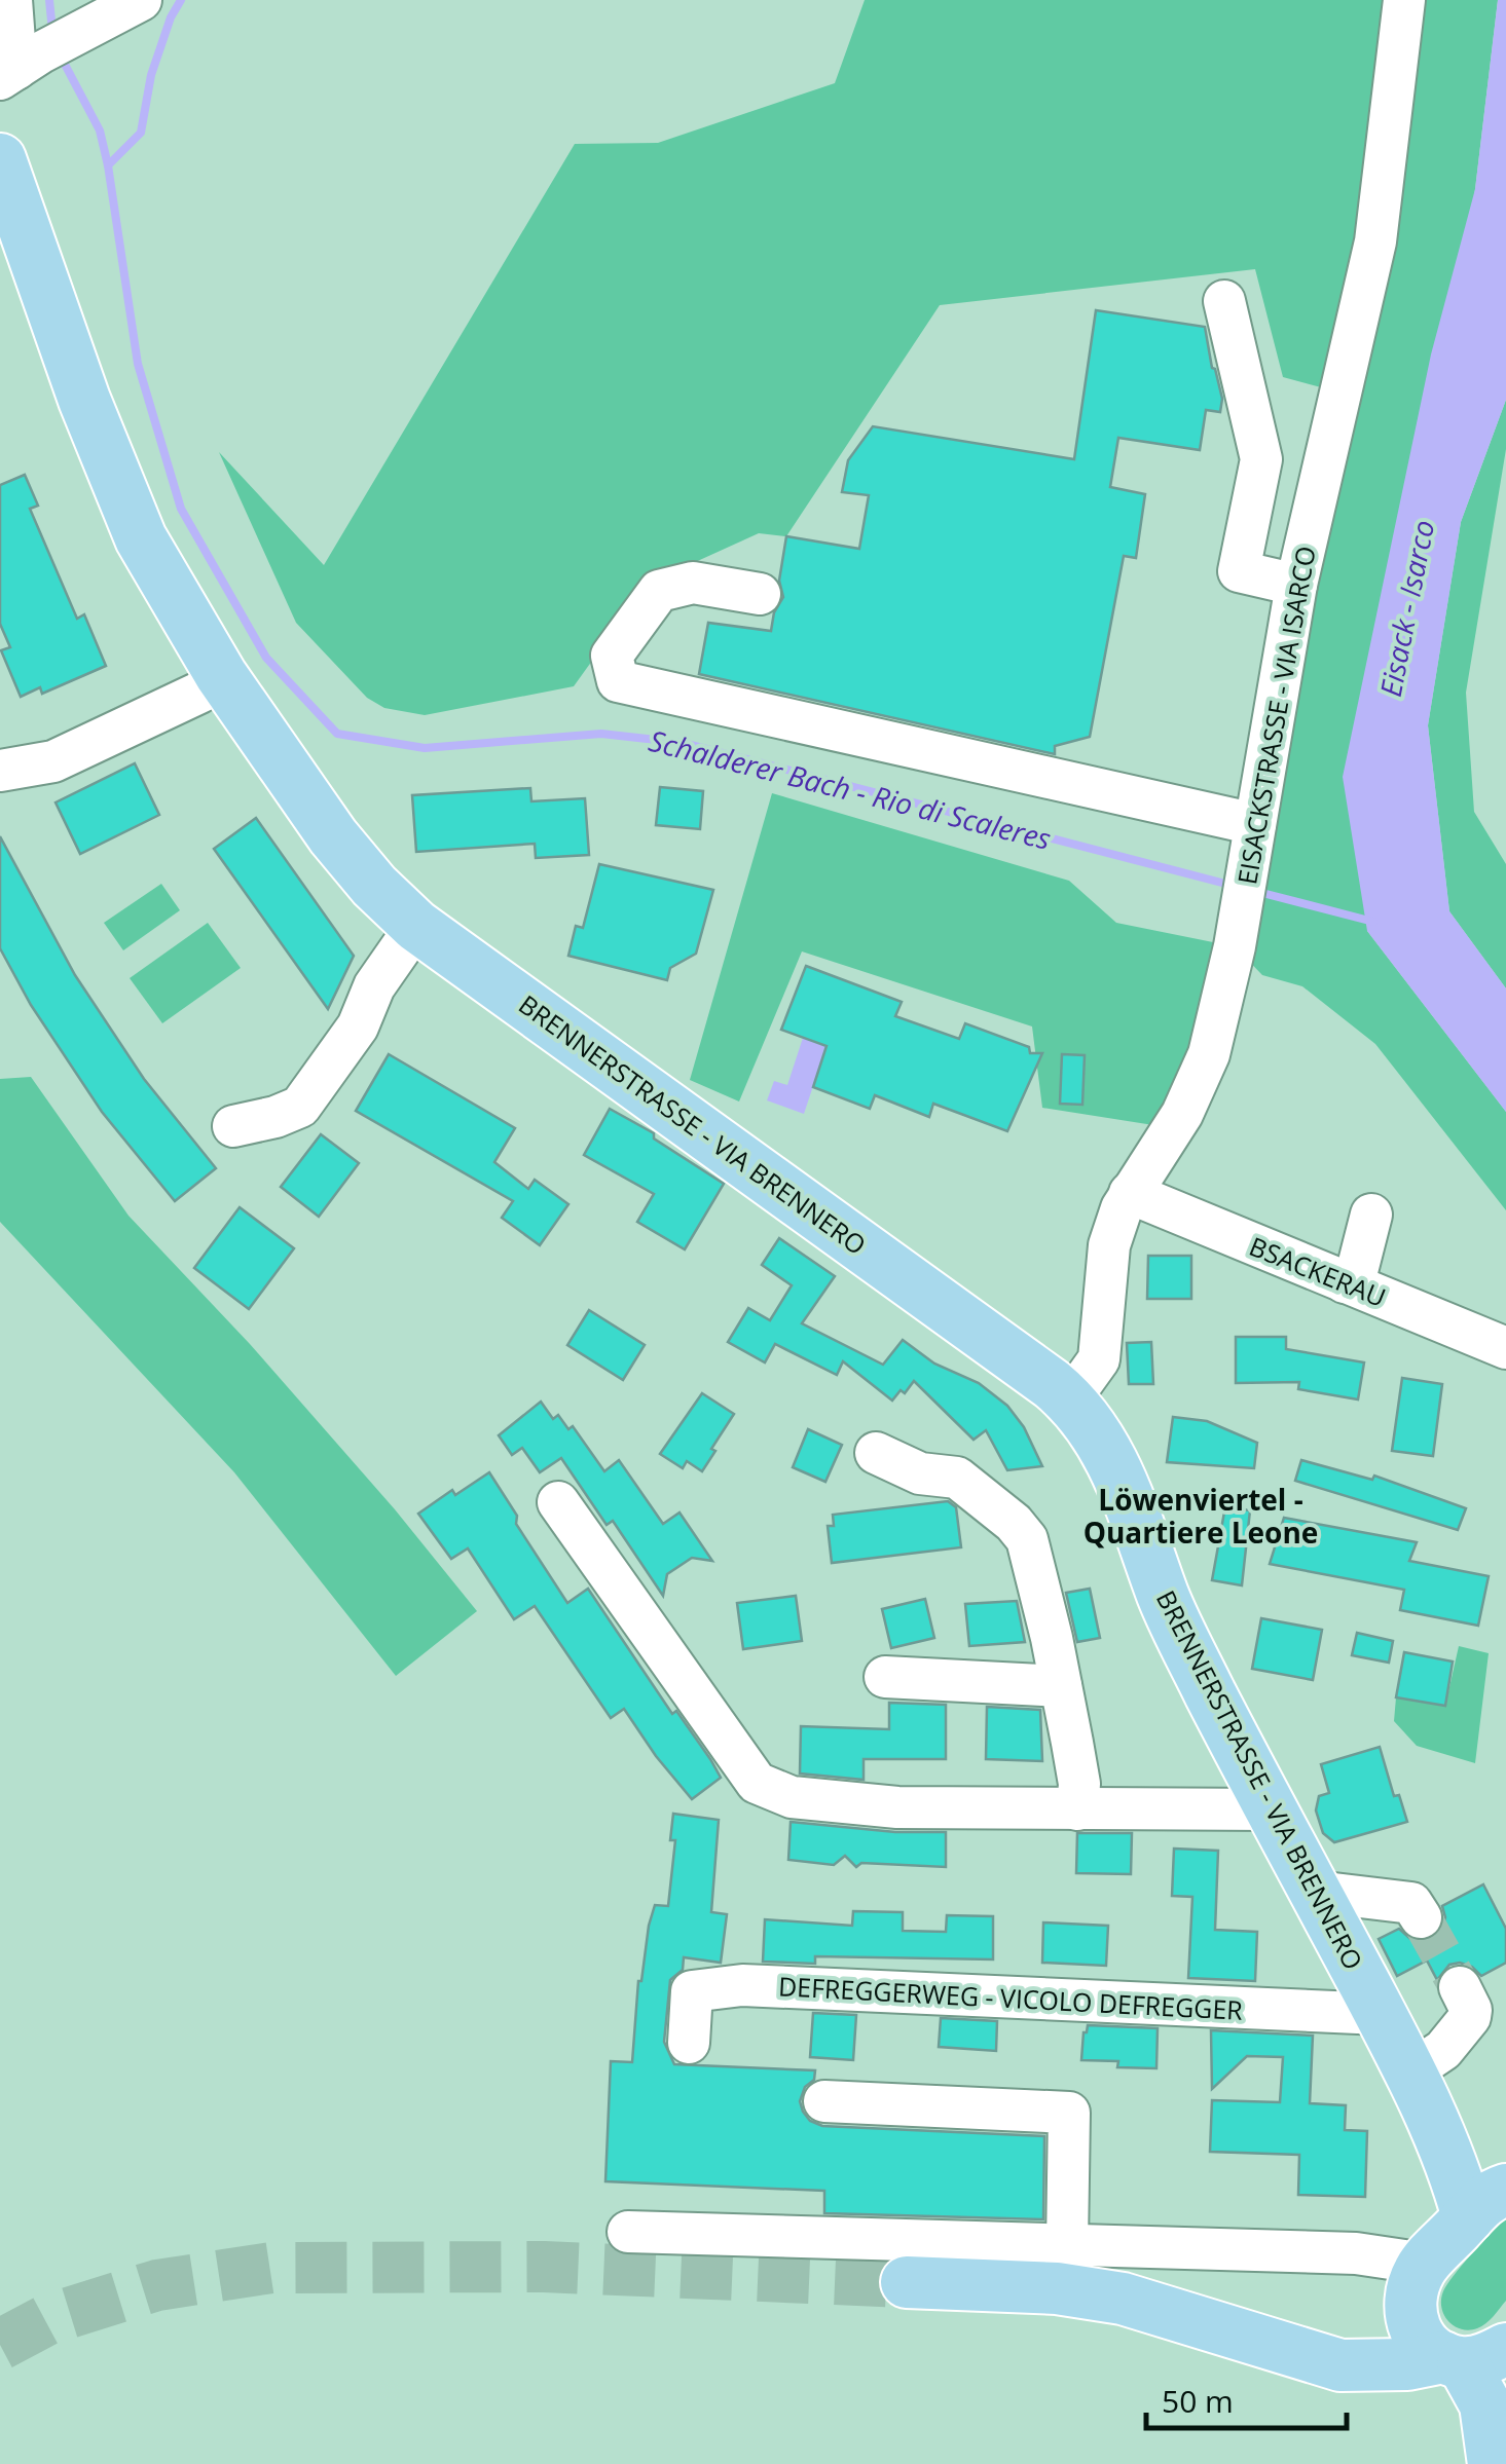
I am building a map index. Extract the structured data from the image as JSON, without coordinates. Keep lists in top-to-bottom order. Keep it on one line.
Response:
{"streets":{"main road":["BRENNERSTRASSE - VIA BRENNERO"],"street":["EISACKSTRASSE - VIA ISARCO","BSACKERAU","DEFREGGERWEG - VICOLO DEFREGGER"]},"crossings":[["EISACKSTRASSE - VIA ISARCO","BRENNERSTRASSE - VIA BRENNERO"],["EISACKSTRASSE - VIA ISARCO","BSACKERAU"],["BRENNERSTRASSE - VIA BRENNERO","DEFREGGERWEG - VICOLO DEFREGGER"]],"districts":["Löwenviertel - Quartiere Leone"],"water":["Eisack - Isarco","Schalderer Bach - Rio di Scaleres"],"scale_bar":"50 m"}
